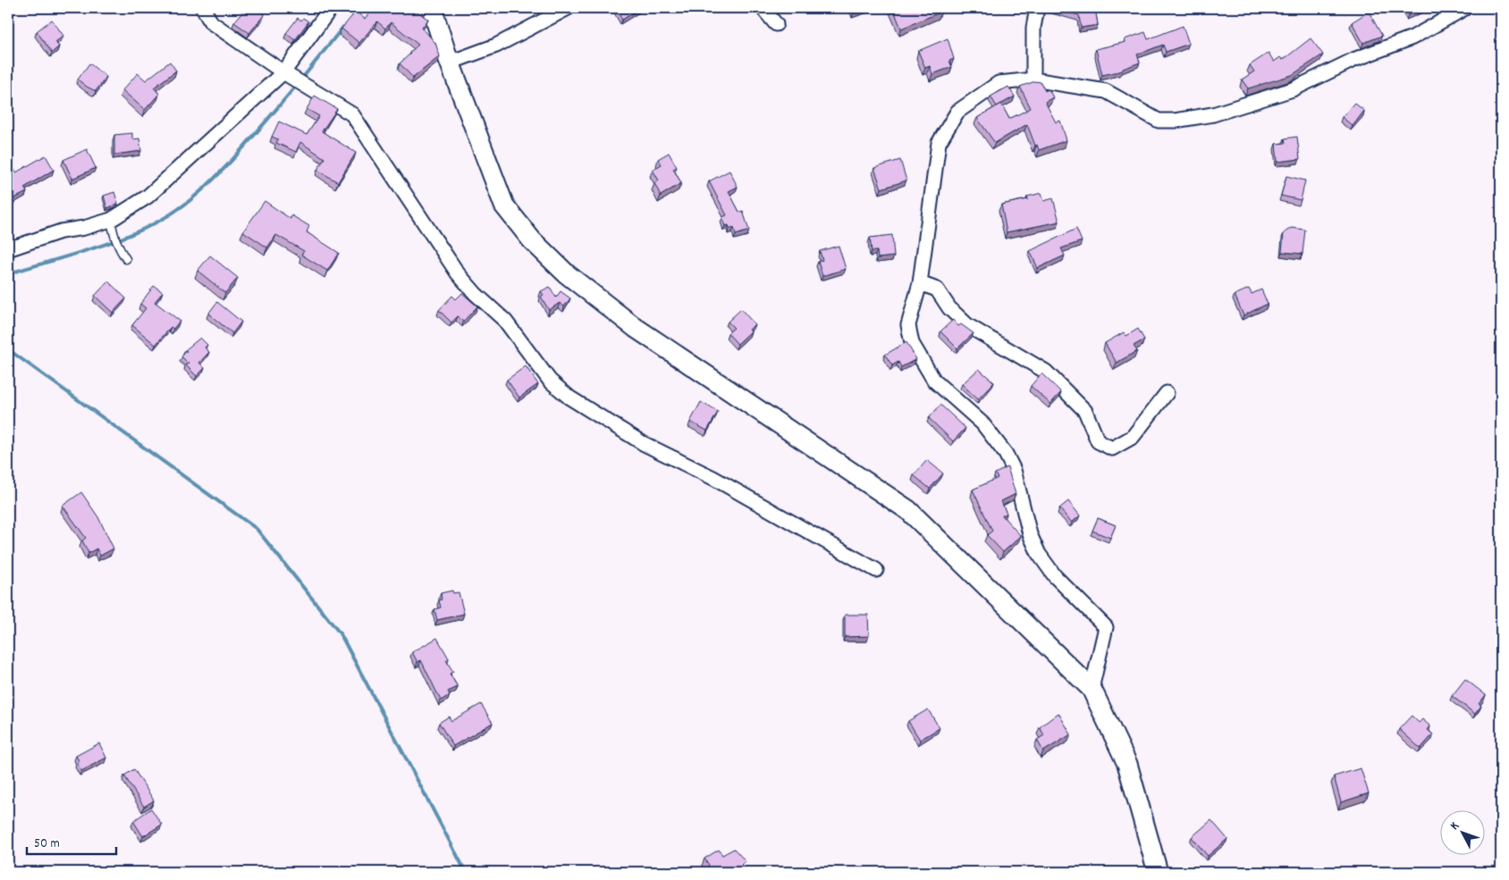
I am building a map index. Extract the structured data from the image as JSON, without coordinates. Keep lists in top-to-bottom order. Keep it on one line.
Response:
{"scale_bar":"50 m","north":"top left"}
